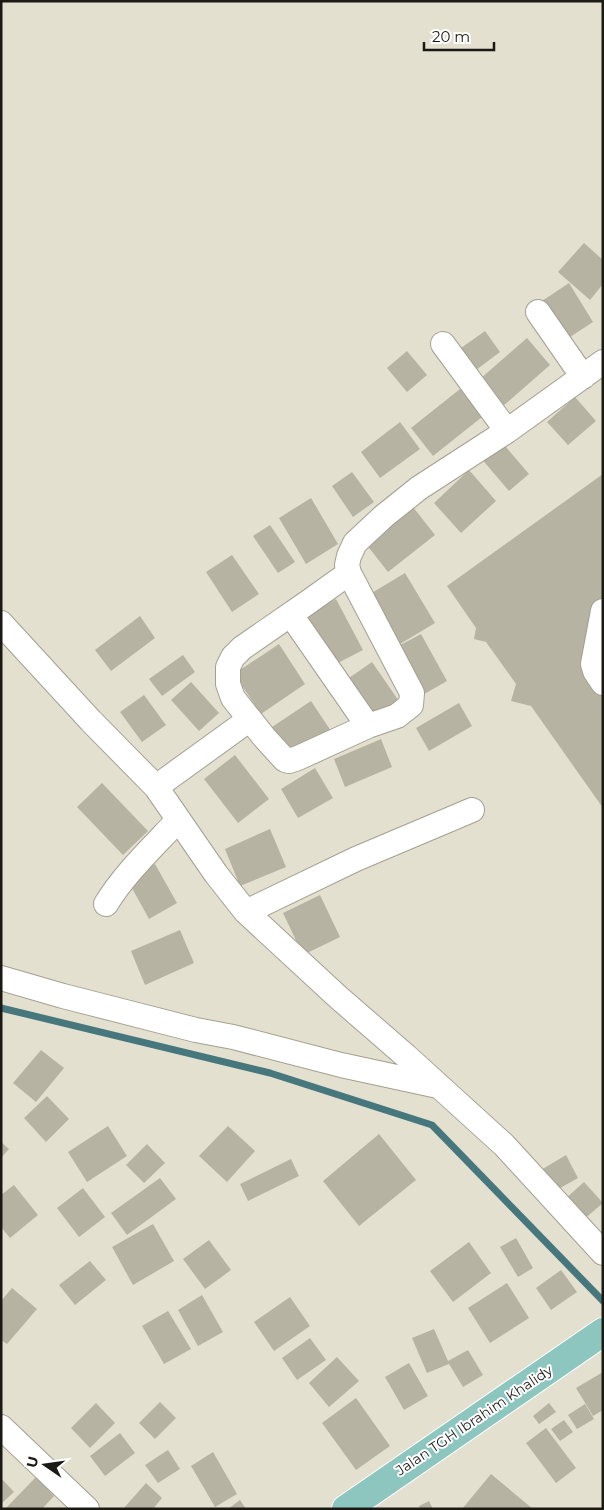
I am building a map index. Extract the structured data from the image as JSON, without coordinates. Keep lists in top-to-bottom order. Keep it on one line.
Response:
{"streets":{"main road":["Jalan TGH Ibrahim Khalidy"]},"scale_bar":"20 m","north":"left"}
